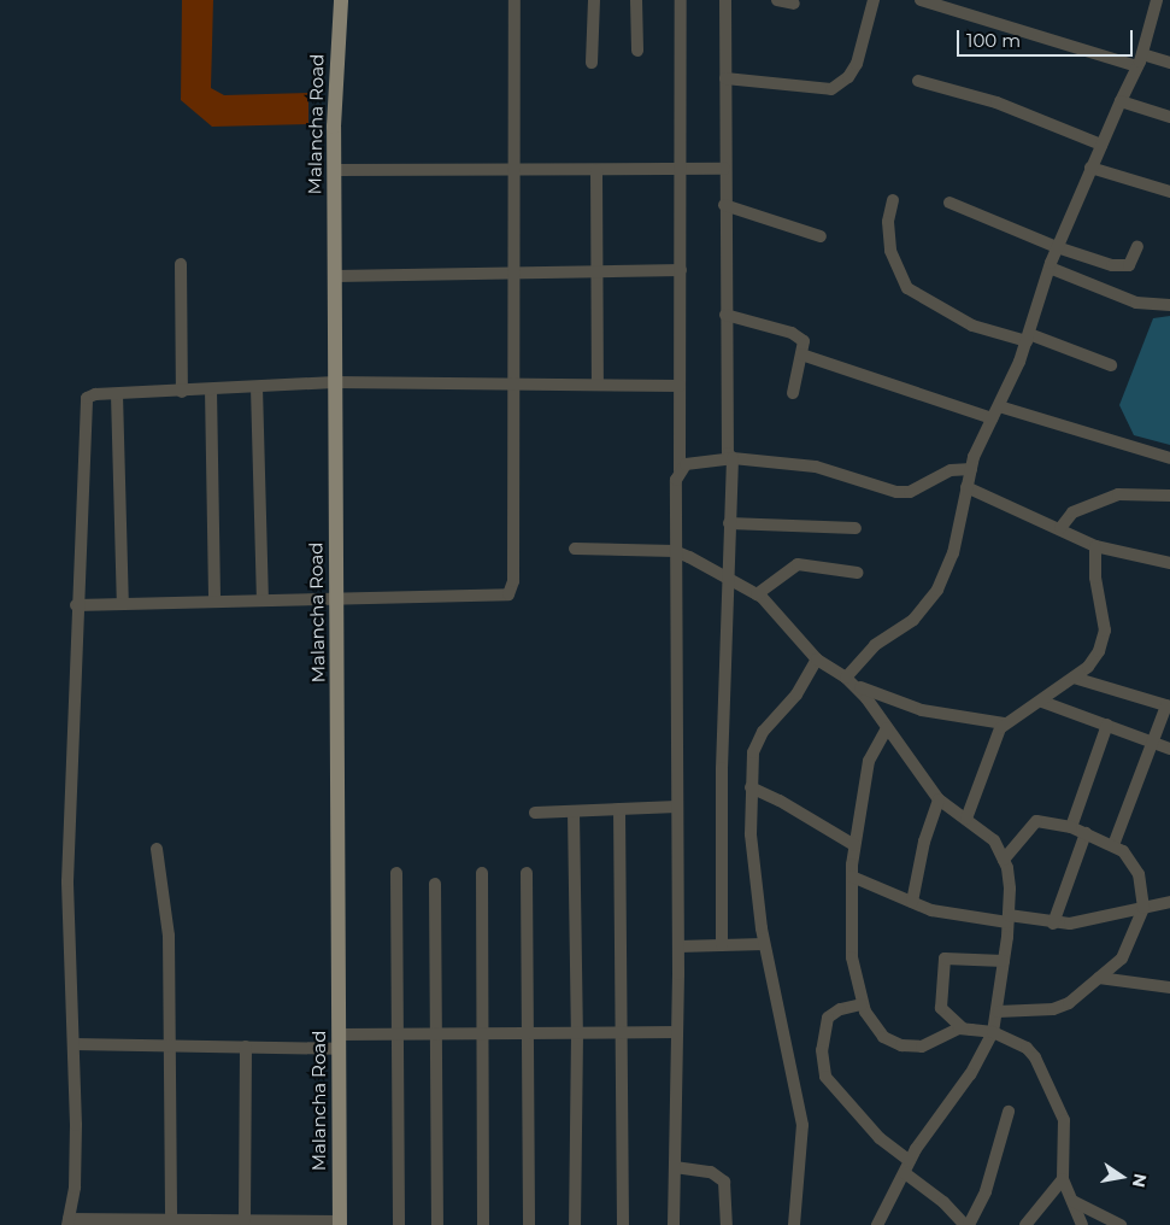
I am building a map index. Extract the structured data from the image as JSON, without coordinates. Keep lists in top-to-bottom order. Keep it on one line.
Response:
{"streets":{"main road":["Malancha Road"]},"scale_bar":"100 m","north":"right"}
